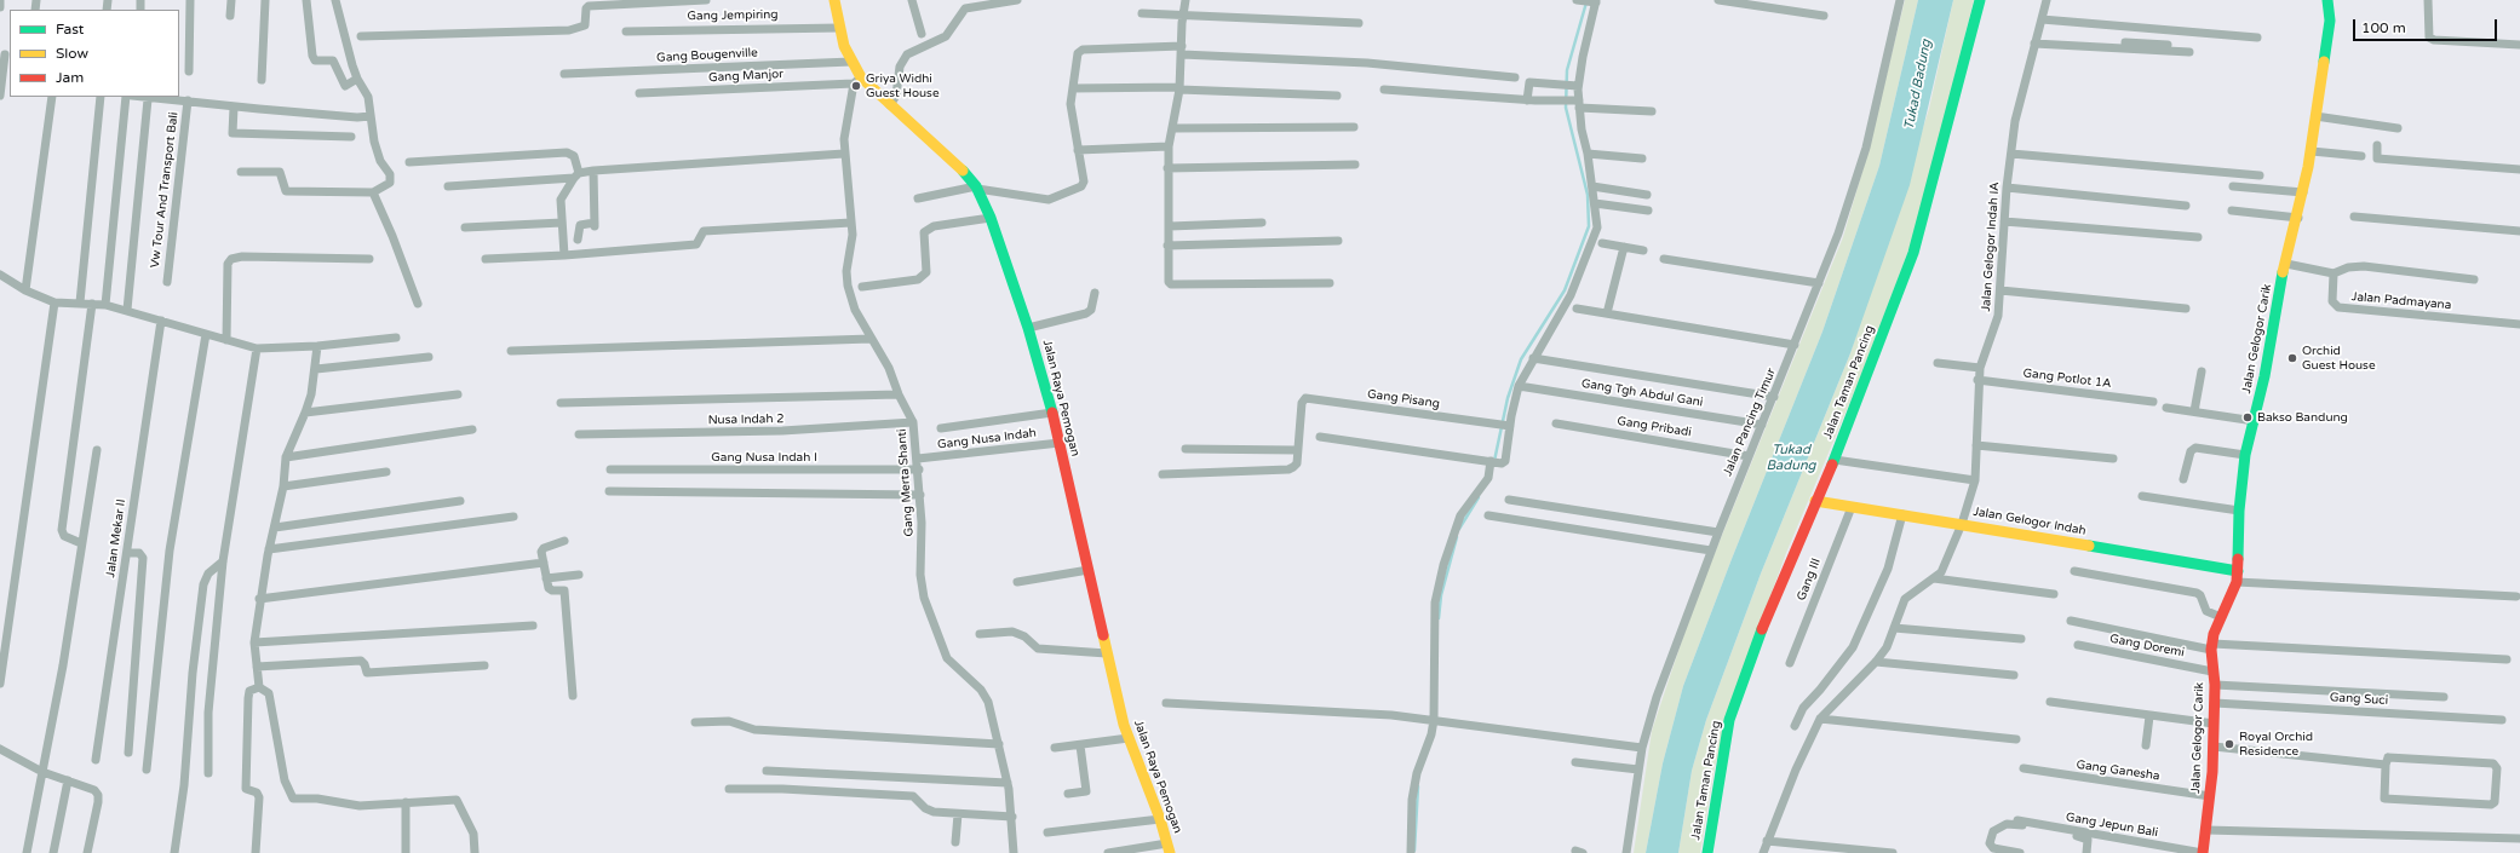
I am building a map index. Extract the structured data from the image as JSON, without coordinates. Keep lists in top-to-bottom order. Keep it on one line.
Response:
{"streets":{"street":["Gang Jempiring","Gang Bougenville","Gang Manjor","Vw Tour And Transport Bali","Jalan Gelogor Indah IA","Jalan Padmayana","Jalan Gelogor Carik","Gang Potlot 1A","Jalan Taman Pancing","Gang Tgh Abdul Gani","Jalan Raya Pemogan","Gang Pisang","Nusa Indah 2","Jalan Pancing Timur","Gang Pribadi","Gang Nusa Indah","Gang Nusa Indah I","Gang Merta Shanti","Jalan Gelogor Indah","Jalan Mekar II","Gang III","Gang Doremi","Gang Suci","Gang Ganesha","Gang Jepun Bali"]},"crossings":[["Gang Jempiring","Jalan Raya Pemogan"],["Gang Bougenville","Jalan Raya Pemogan"],["Gang Manjor","Jalan Raya Pemogan"],["Gang Manjor","Gang Merta Shanti"],["Jalan Gelogor Indah IA","Gang Potlot 1A"],["Jalan Gelogor Indah IA","Jalan Gelogor Indah"],["Jalan Gelogor Carik","Jalan Gelogor Indah"],["Jalan Gelogor Carik","Gang Doremi"],["Jalan Gelogor Carik","Gang Suci"],["Jalan Gelogor Carik","Gang Ganesha"],["Jalan Gelogor Carik","Gang Jepun Bali"],["Jalan Taman Pancing","Jalan Gelogor Indah"],["Gang Tgh Abdul Gani","Jalan Pancing Timur"],["Jalan Raya Pemogan","Gang Nusa Indah"],["Jalan Raya Pemogan","Gang Merta Shanti"],["Nusa Indah 2","Gang Merta Shanti"],["Jalan Pancing Timur","Gang Pribadi"],["Gang Nusa Indah","Gang Merta Shanti"],["Gang Nusa Indah I","Gang Merta Shanti"],["Jalan Gelogor Indah","Gang III"]],"water":["Tukad Badung"],"places":["Griya Widhi Guest House","Orchid Guest House","Bakso Bandung","Royal Orchid Residence"],"legend":["Fast","Slow","Jam"],"scale_bar":"100 m"}
